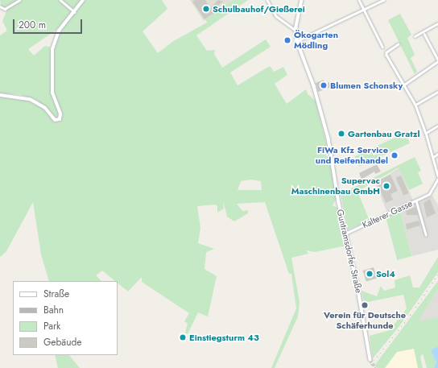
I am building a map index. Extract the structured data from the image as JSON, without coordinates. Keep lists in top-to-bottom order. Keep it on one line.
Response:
{"streets":{"street":["Kalterer Gasse","Guntramsdorfer Straße"]},"crossings":[["Kalterer Gasse","Guntramsdorfer Straße"]],"places":["Schulbauhof/Gießerei","Ökogarten Mödling","Blumen Schonsky","Gartenbau Gratzl","FiWa Kfz Service und Reifenhandel","Supervac Maschinenbau GmbH","Sol4","Verein für Deutsche Schäferhunde","Einstiegsturm 43"],"legend":["Straße","Bahn","Park","Gebäude"],"scale_bar":"200 m"}
